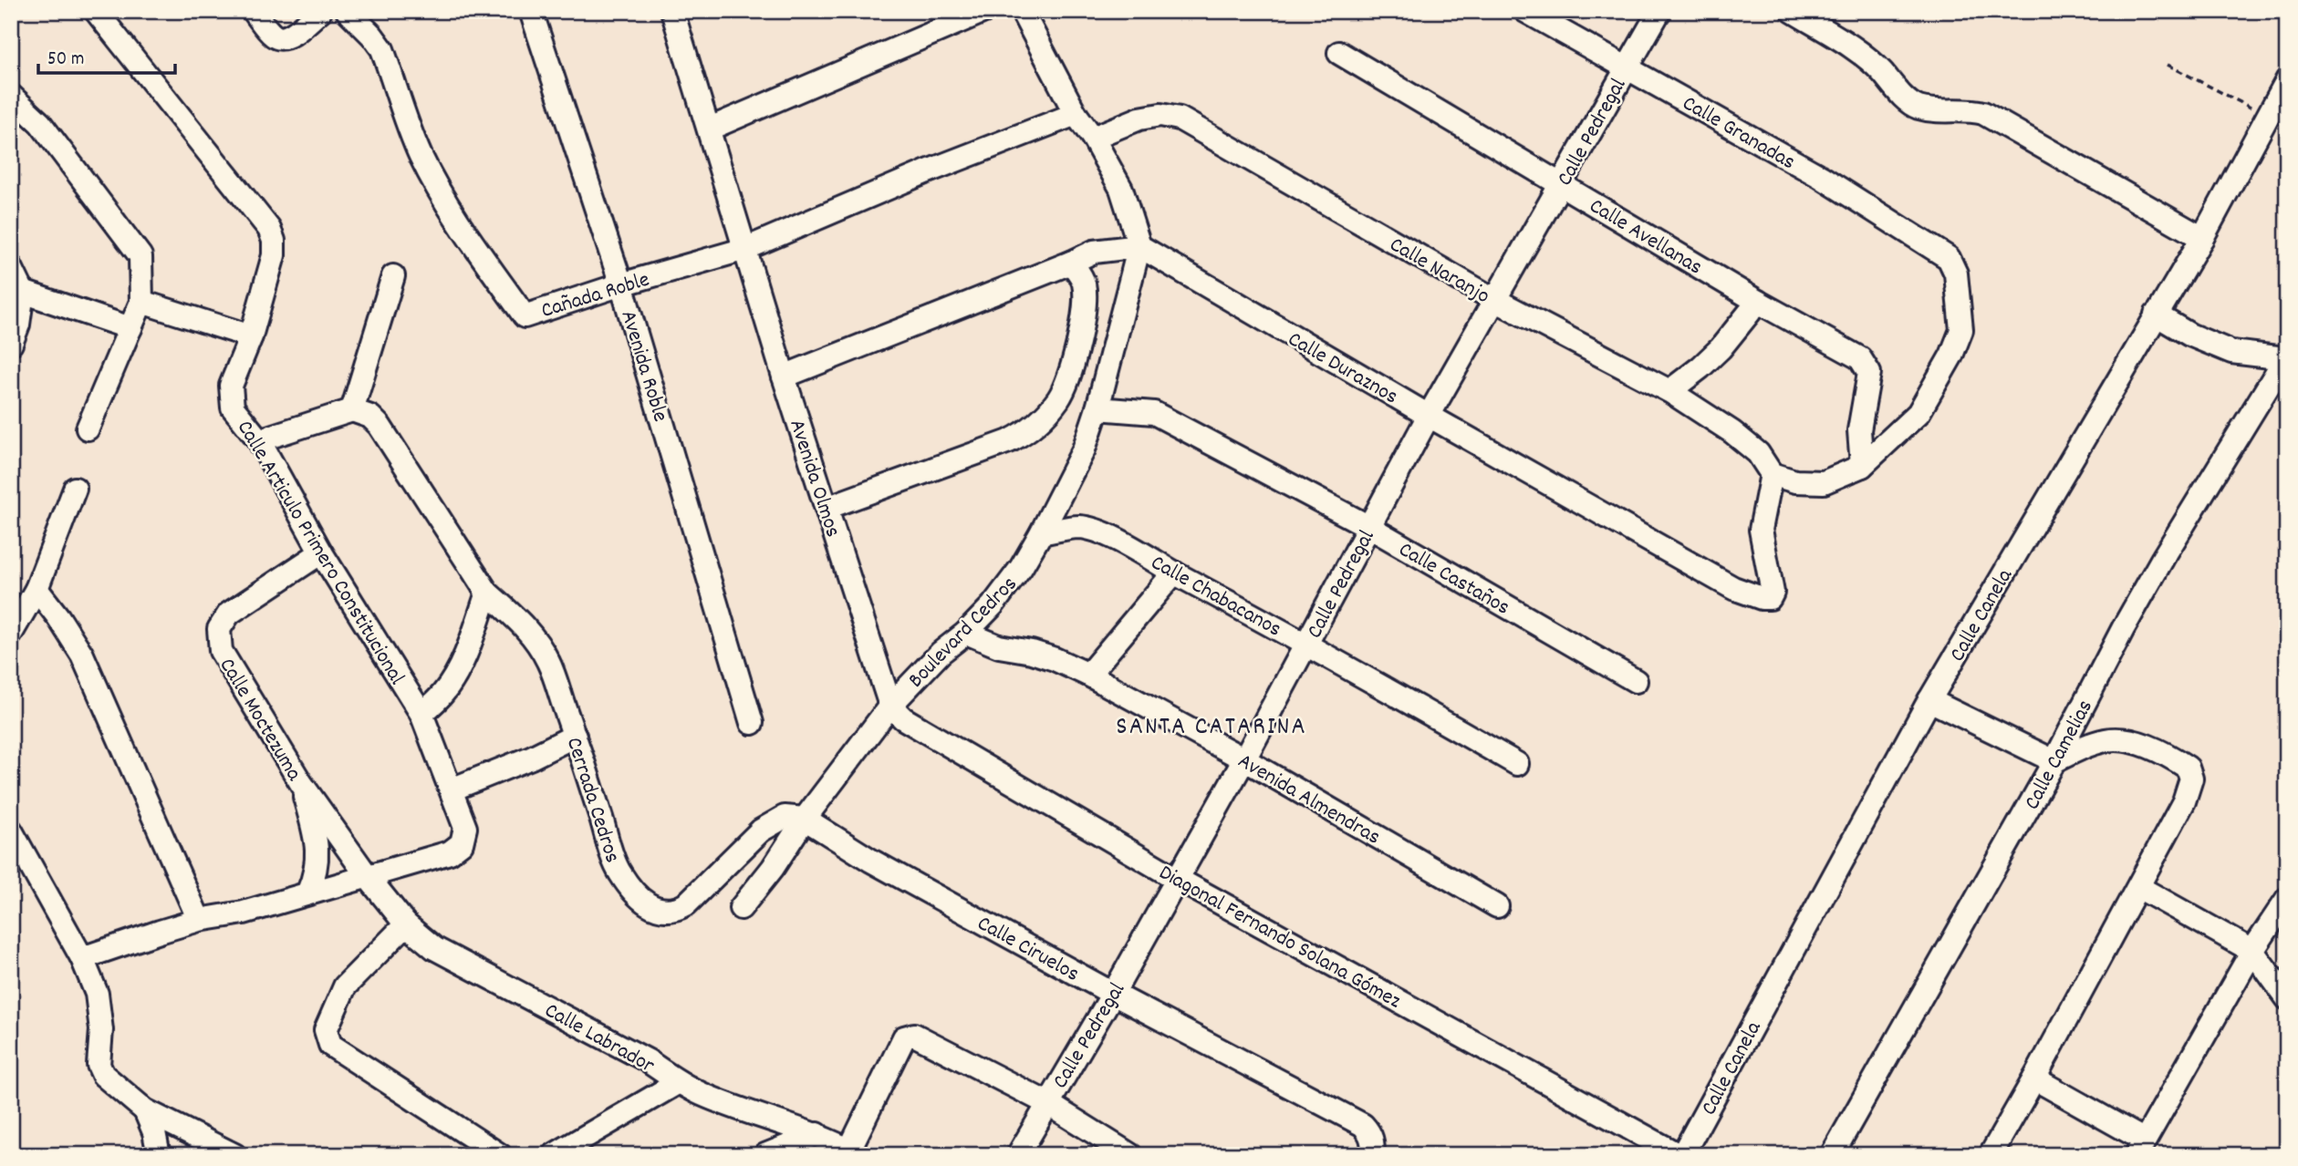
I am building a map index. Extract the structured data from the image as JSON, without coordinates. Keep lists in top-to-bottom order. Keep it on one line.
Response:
{"streets":{"street":["Calle Pedregal","Calle Granadas","Calle Avellanas","Calle Naranjo","Cañada Roble","Avenida Roble","Calle Duraznos","Avenida Olmos","Calle Articulo Primero Constitucional","Calle Castaños","Calle Chabacanos","Calle Canela","Boulevard Cedros","Calle Moctezuma","Calle Camelias","Avenida Almendras","Cerrada Cedros","Diagonal Fernando Solana Gómez","Calle Ciruelos","Calle Labrador"]},"crossings":[["Calle Pedregal","Calle Granadas"],["Calle Pedregal","Calle Avellanas"],["Calle Pedregal","Calle Naranjo"],["Calle Pedregal","Calle Duraznos"],["Calle Pedregal","Calle Castaños"],["Calle Pedregal","Calle Chabacanos"],["Calle Pedregal","Avenida Almendras"],["Calle Pedregal","Diagonal Fernando Solana Gómez"],["Calle Pedregal","Calle Ciruelos"],["Calle Granadas","Calle Avellanas"],["Calle Naranjo","Calle Duraznos"],["Cañada Roble","Avenida Roble"],["Cañada Roble","Avenida Olmos"],["Calle Duraznos","Boulevard Cedros"],["Avenida Olmos","Boulevard Cedros"],["Avenida Olmos","Diagonal Fernando Solana Gómez"],["Calle Articulo Primero Constitucional","Calle Moctezuma"],["Calle Articulo Primero Constitucional","Calle Labrador"],["Calle Castaños","Boulevard Cedros"],["Calle Chabacanos","Boulevard Cedros"],["Calle Canela","Diagonal Fernando Solana Gómez"],["Boulevard Cedros","Avenida Almendras"],["Boulevard Cedros","Cerrada Cedros"],["Boulevard Cedros","Diagonal Fernando Solana Gómez"],["Boulevard Cedros","Calle Ciruelos"],["Calle Moctezuma","Calle Labrador"],["Cerrada Cedros","Calle Ciruelos"]],"districts":["SANTA CATARINA"],"scale_bar":"50 m"}
